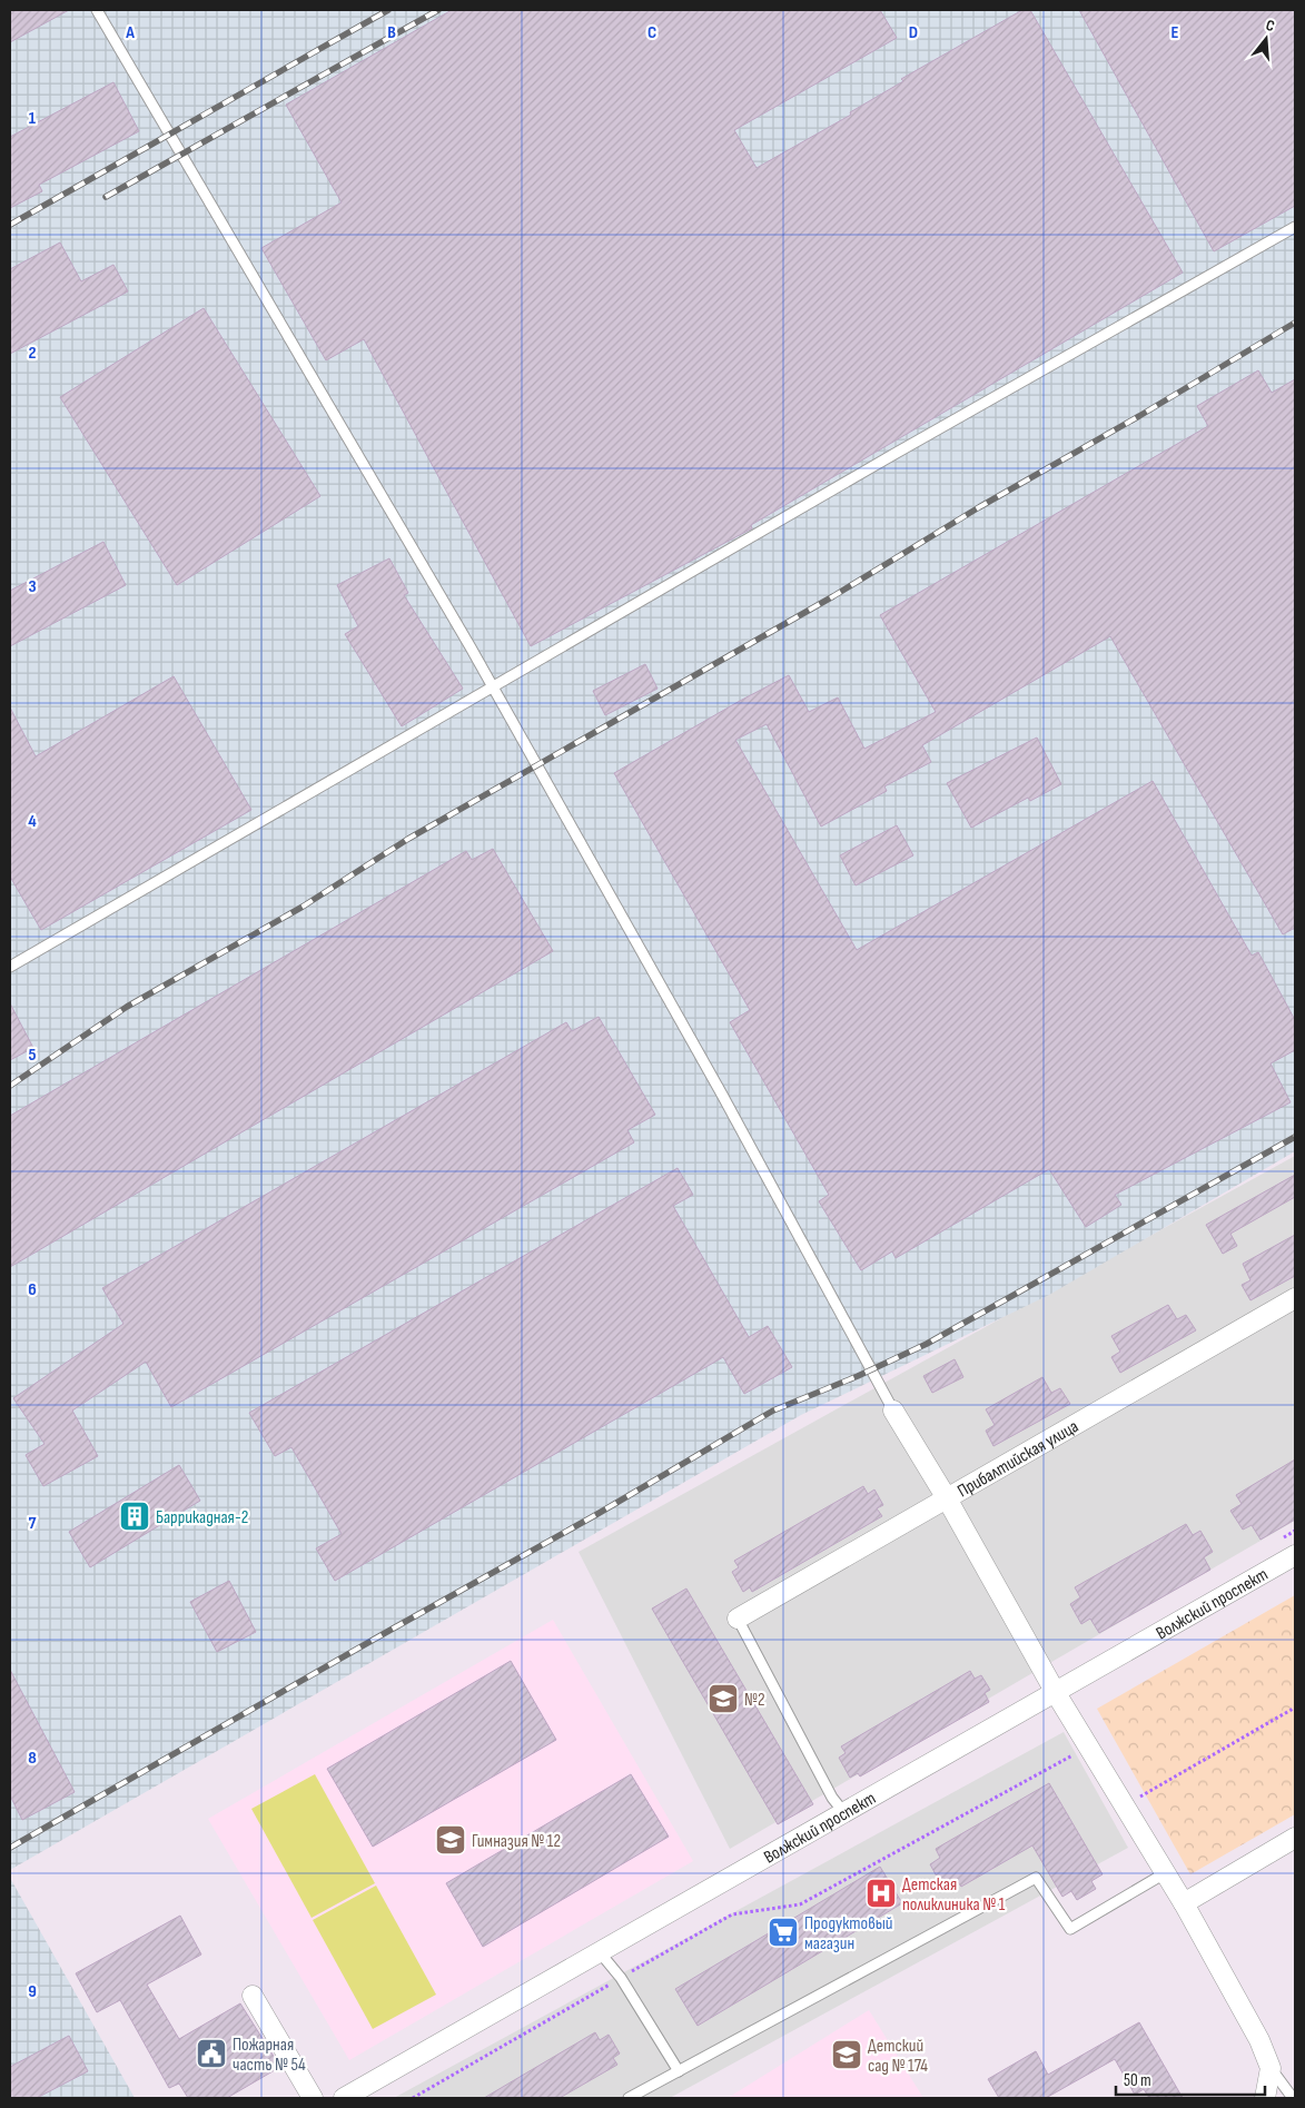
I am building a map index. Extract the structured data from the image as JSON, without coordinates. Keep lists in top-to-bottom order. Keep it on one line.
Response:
{"streets":{"street":["Прибалтийская улица","Волжский проспект"]},"places":{"building":["Баррикадная-2"],"school or university":["№2","Гимназия № 12","Детский сад № 174"],"hospital":["Детская поликлиника № 1"],"supermarket":["Продуктовый магазин"],"public building":["Пожарная часть № 54"]},"scale_bar":"50 m","north":"top","grid":{"columns":["A","B","C","D","E"],"rows":["1","2","3","4","5","6","7","8","9"]}}
